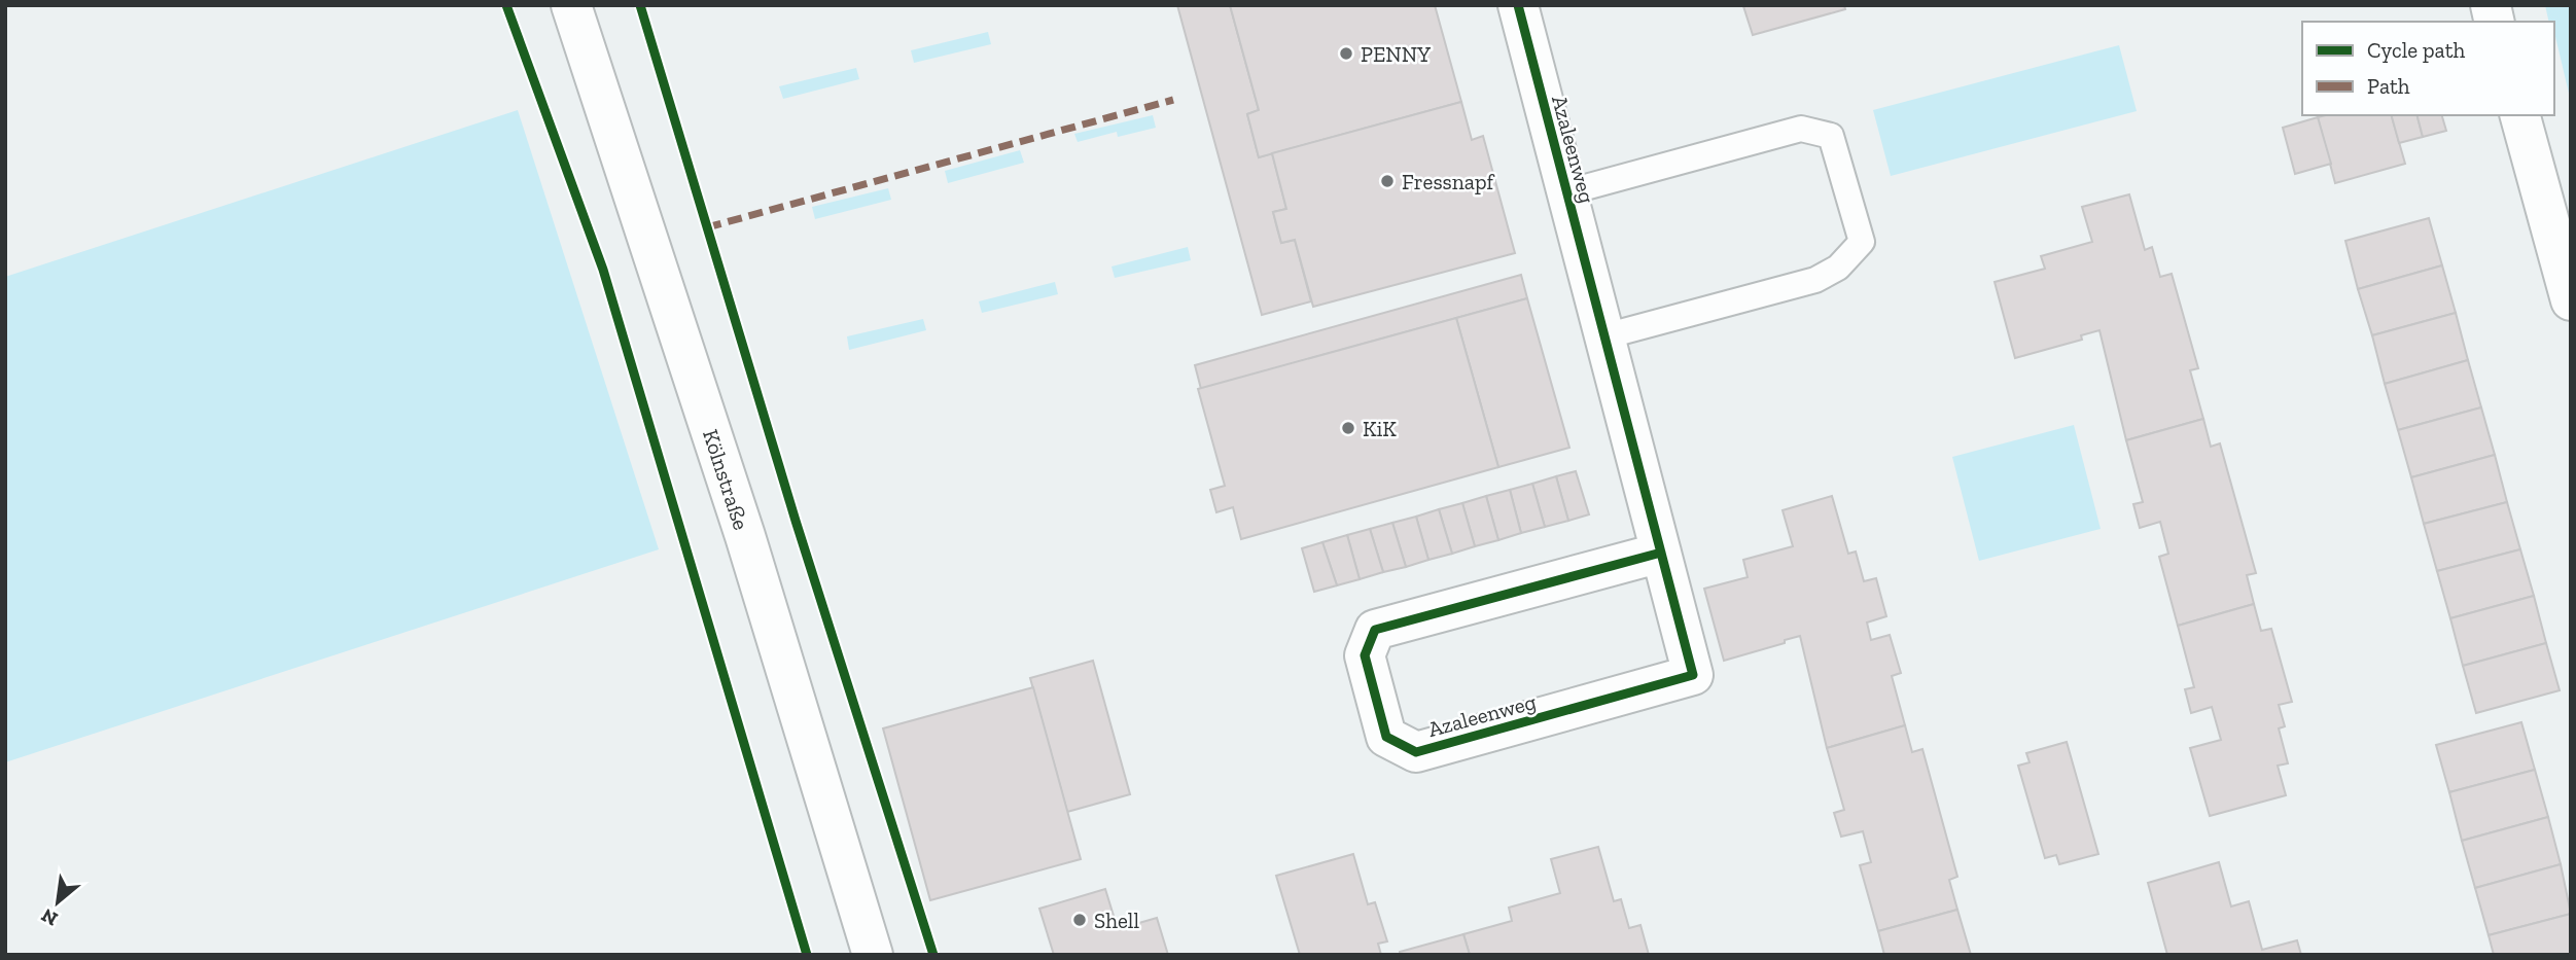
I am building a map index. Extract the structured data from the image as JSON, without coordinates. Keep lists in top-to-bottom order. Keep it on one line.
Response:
{"streets":{"street":["Azaleenweg","Kölnstraße"]},"places":["PENNY","Fressnapf","KiK","Shell"],"legend":["Cycle path","Path"],"north":"bottom left"}
